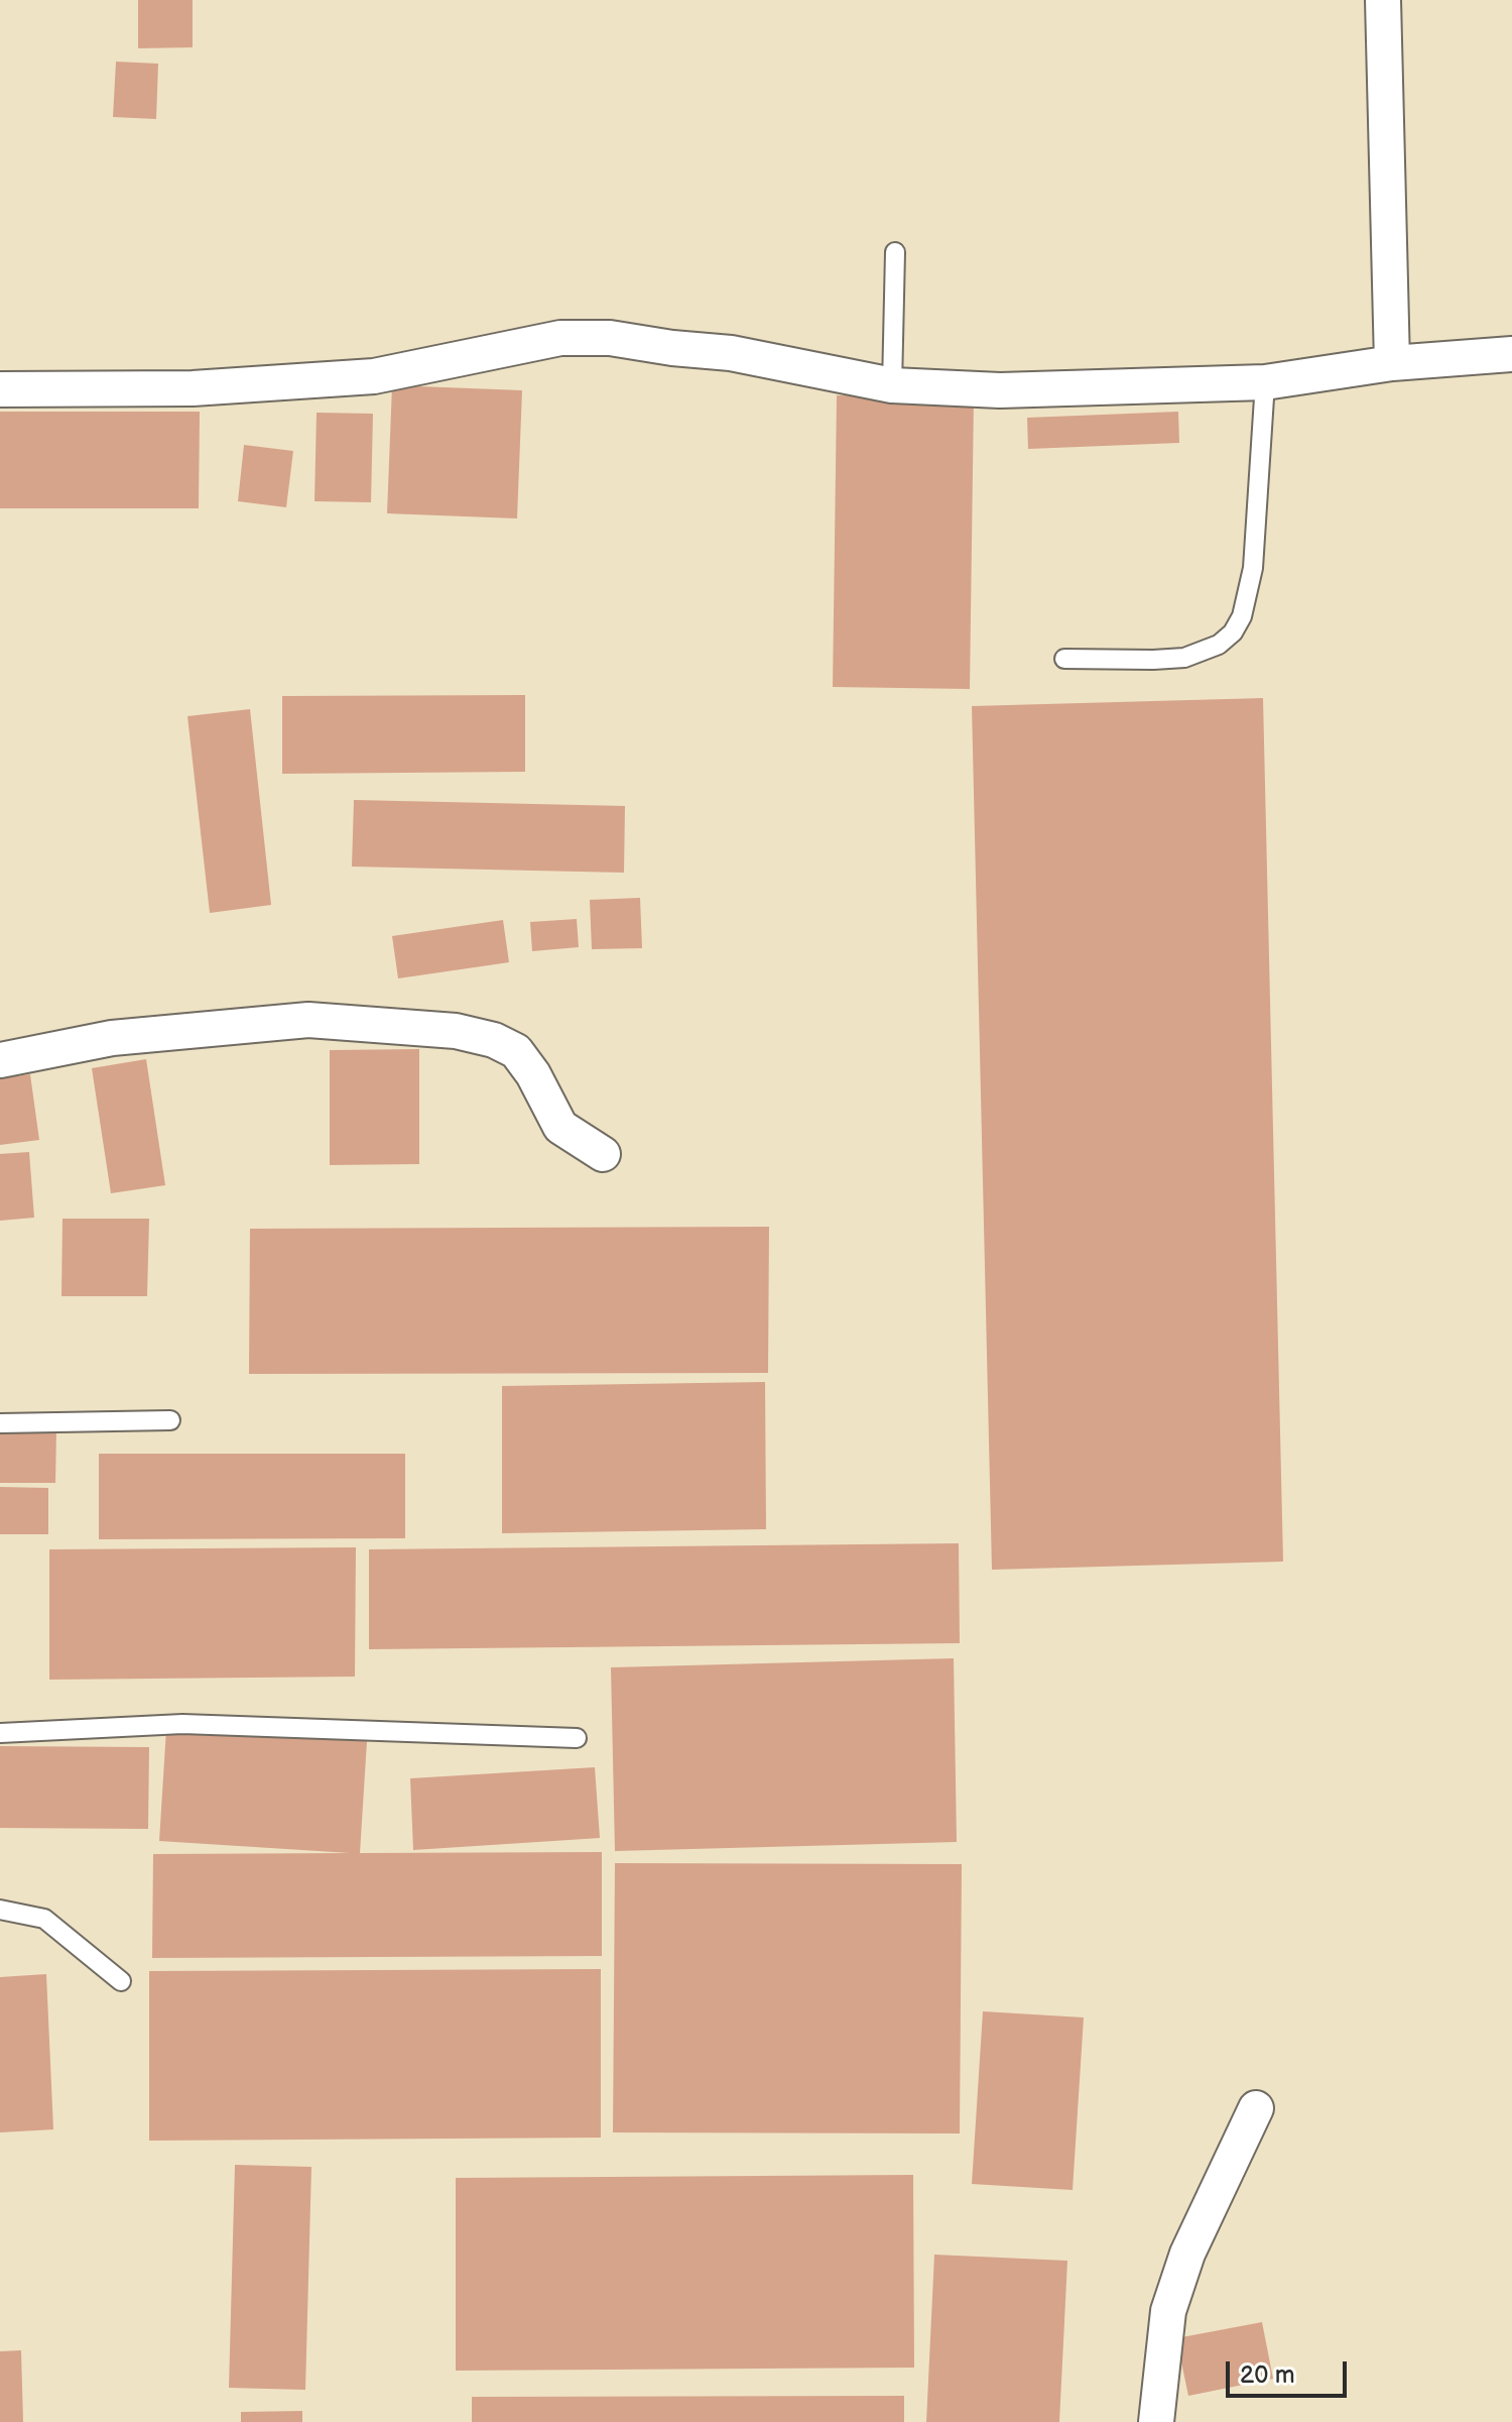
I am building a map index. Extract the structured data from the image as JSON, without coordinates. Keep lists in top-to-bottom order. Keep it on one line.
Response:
{"scale_bar":"20 m"}
